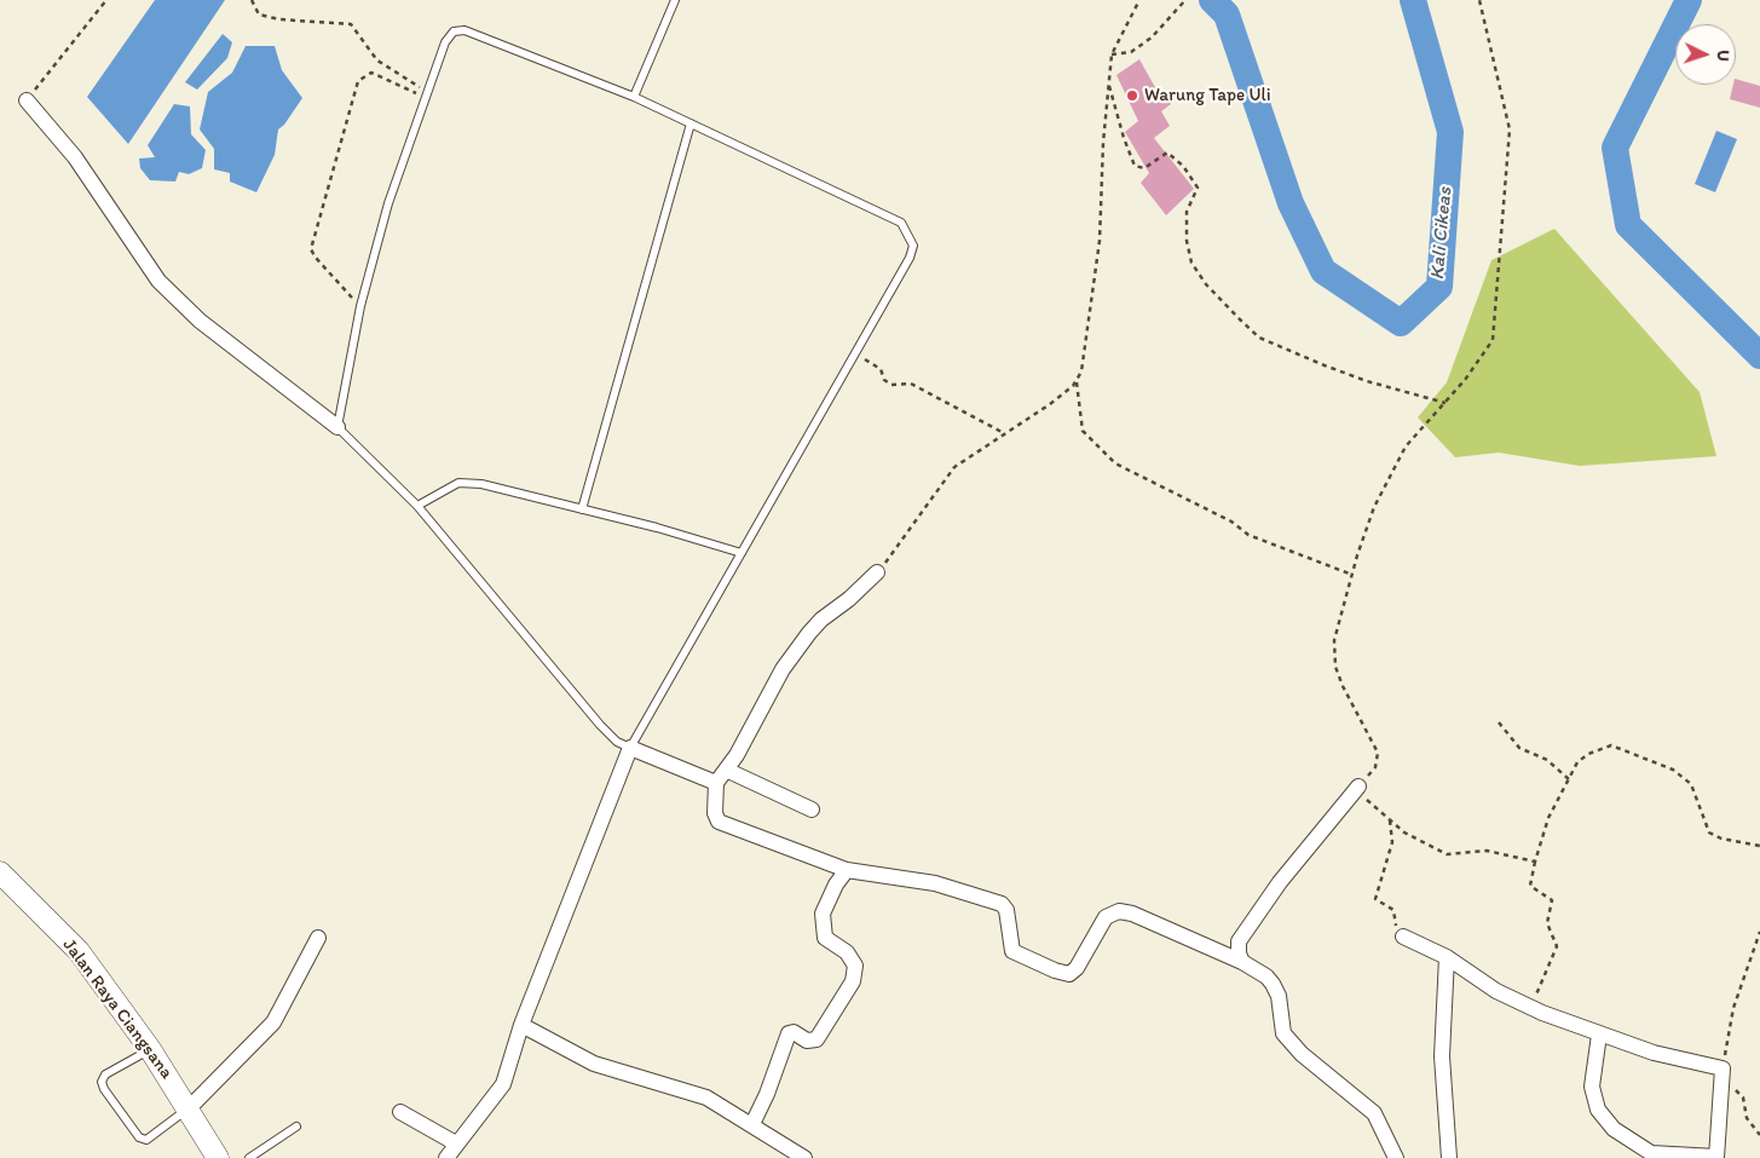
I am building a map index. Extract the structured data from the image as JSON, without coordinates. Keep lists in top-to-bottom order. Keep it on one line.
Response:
{"streets":{"main road":["Jalan Raya Ciangsana"]},"water":["Kali Cikeas"],"places":["Warung Tape Uli"],"north":"right"}
